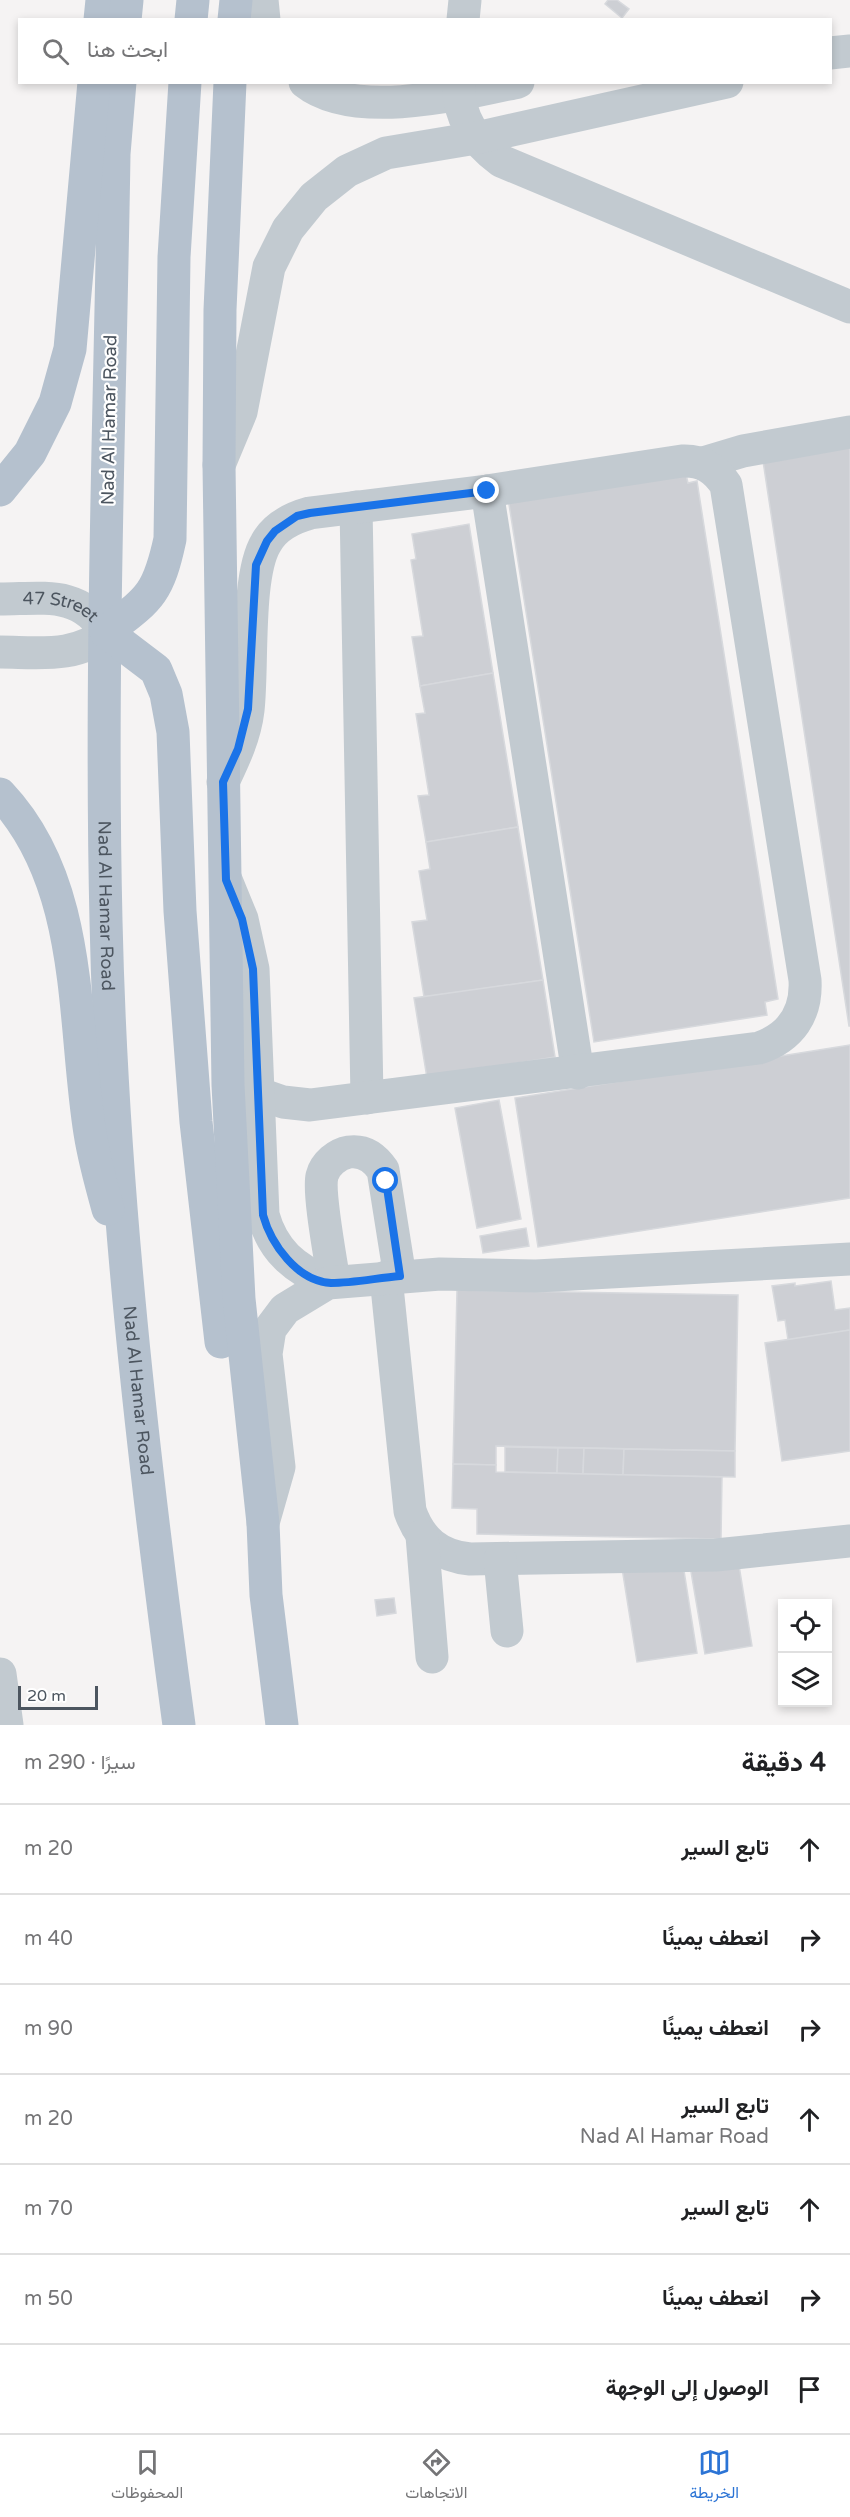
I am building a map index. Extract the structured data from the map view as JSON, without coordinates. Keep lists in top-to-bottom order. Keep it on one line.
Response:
{"streets":{"main road":["Nad Al Hamar Road"],"street":["47 Street"]},"crossings":[["Nad Al Hamar Road","47 Street"]],"scale_bar":"20 m","page":{"search":"ابحث هنا","scale":"20 m","heading":["4 دقيقة","سيرًا · 290 m"],"list":[["تابع السير","20 m"],["انعطف يمينًا","40 m"],["انعطف يمينًا","90 m"],["تابع السير","Nad Al Hamar Road","20 m"],["تابع السير","70 m"],["انعطف يمينًا","50 m"],"الوصول إلى الوجهة"],"nav":["الخريطة","الاتجاهات","المحفوظات"]}}
